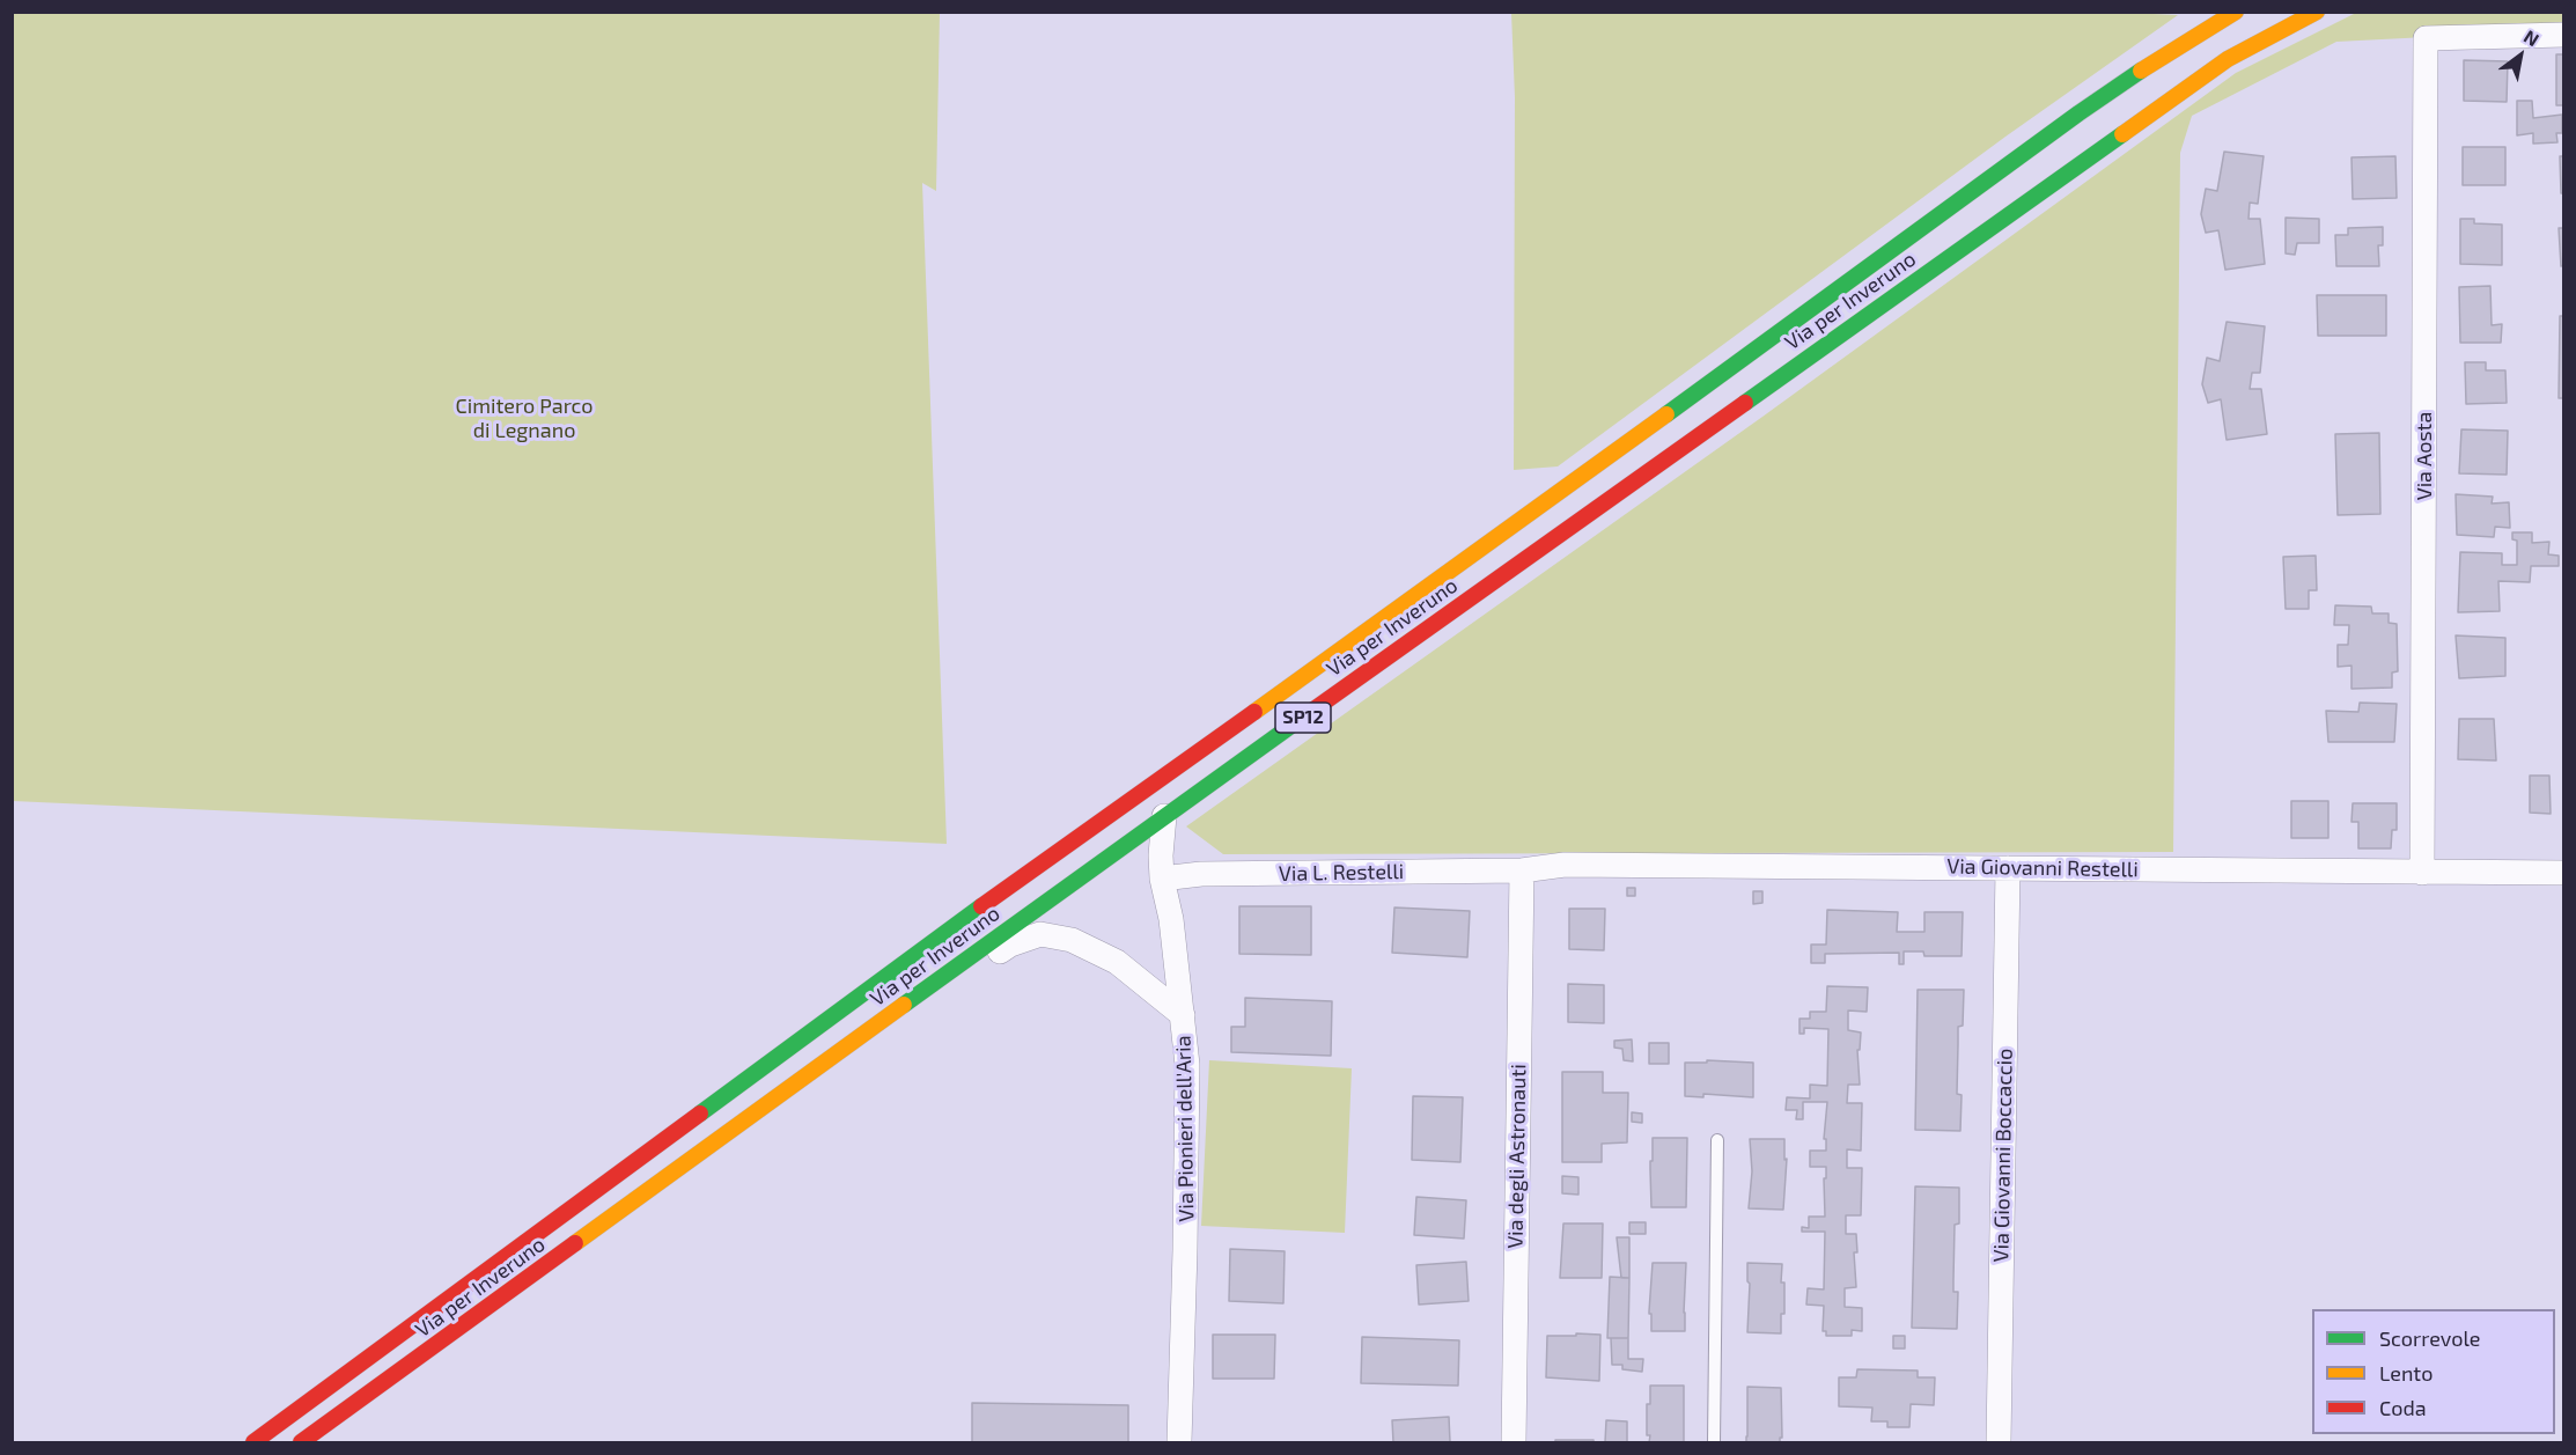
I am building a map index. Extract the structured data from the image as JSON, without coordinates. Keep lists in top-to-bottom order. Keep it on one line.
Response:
{"streets":{"main road":["Via per Inveruno","SP12"],"street":["Via Aosta","Via Giovanni Restelli","Via L. Restelli","Via Pionieri dell'Aria","Via Giovanni Boccaccio","Via degli Astronauti"]},"crossings":[["Via per Inveruno","Via Pionieri dell'Aria"],["Via Aosta","Via Giovanni Restelli"],["Via Giovanni Restelli","Via L. Restelli"],["Via Giovanni Restelli","Via Giovanni Boccaccio"],["Via Giovanni Restelli","Via degli Astronauti"],["Via L. Restelli","Via Pionieri dell'Aria"],["Via L. Restelli","Via degli Astronauti"]],"parks":["Cimitero Parco di Legnano"],"legend":["Scorrevole","Lento","Coda"],"north":"top right"}
